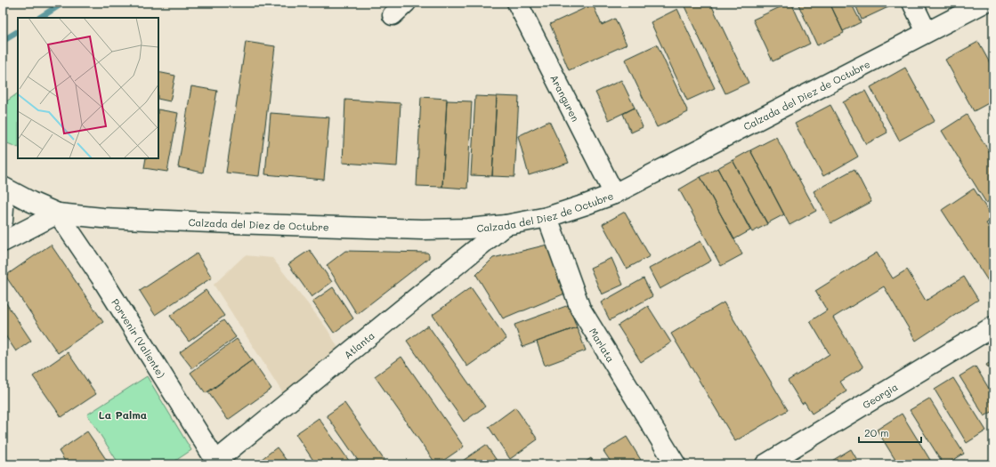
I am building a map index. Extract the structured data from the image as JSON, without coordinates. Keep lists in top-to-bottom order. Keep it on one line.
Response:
{"streets":{"main road":["Calzada del Diez de Octubre","Aranguren","Porvenir (Valiente)","Atlanta","Marlata","Georgia"]},"crossings":[["Calzada del Diez de Octubre","Aranguren"],["Calzada del Diez de Octubre","Porvenir (Valiente)"],["Calzada del Diez de Octubre","Atlanta"],["Calzada del Diez de Octubre","Marlata"],["Porvenir (Valiente)","Atlanta"]],"districts":["La Palma"],"scale_bar":"20 m"}
